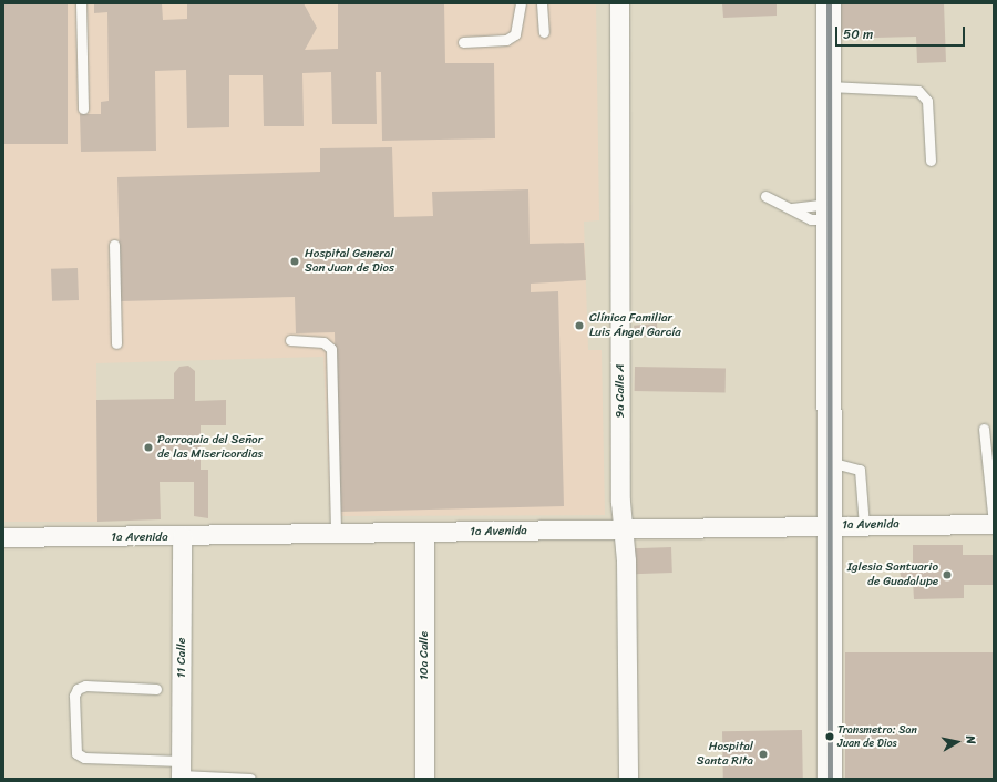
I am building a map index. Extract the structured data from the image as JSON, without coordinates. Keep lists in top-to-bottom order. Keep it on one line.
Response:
{"streets":{"street":["9a Calle A","1a Avenida","10a Calle","11 Calle"]},"crossings":[["9a Calle A","1a Avenida"],["1a Avenida","10a Calle"],["1a Avenida","11 Calle"]],"places":["Hospital General San Juan de Dios","Clínica Familiar Luis Ángel García","Parroquia del Señor de las Misericordias","Iglesia Santuario de Guadalupe","Transmetro: San Juan de Dios","Hospital Santa Rita"],"scale_bar":"50 m","north":"right"}
